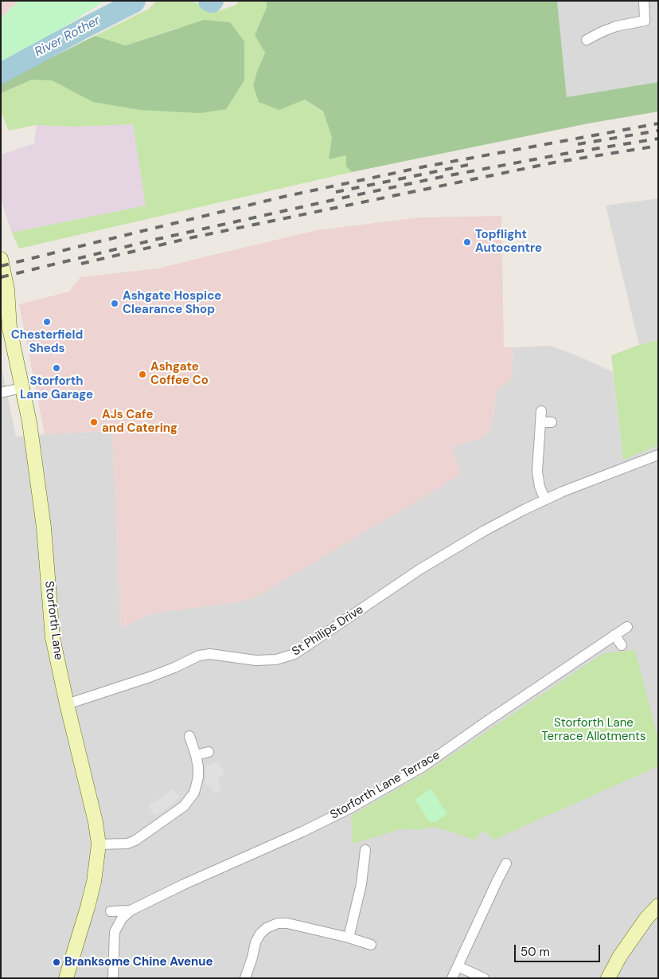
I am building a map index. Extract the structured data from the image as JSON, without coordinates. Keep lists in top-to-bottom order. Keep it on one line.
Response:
{"streets":{"street":["Storforth Lane","St Philips Drive","Storforth Lane Terrace"]},"crossings":[["Storforth Lane","St Philips Drive"]],"water":["River Rother"],"parks":["Storforth Lane Terrace Allotments"],"places":["Topflight Autocentre","Ashgate Hospice Clearance Shop","Chesterfield Sheds","Storforth Lane Garage","Ashgate Coffee Co","AJs Cafe and Catering","Branksome Chine Avenue"],"scale_bar":"50 m"}
